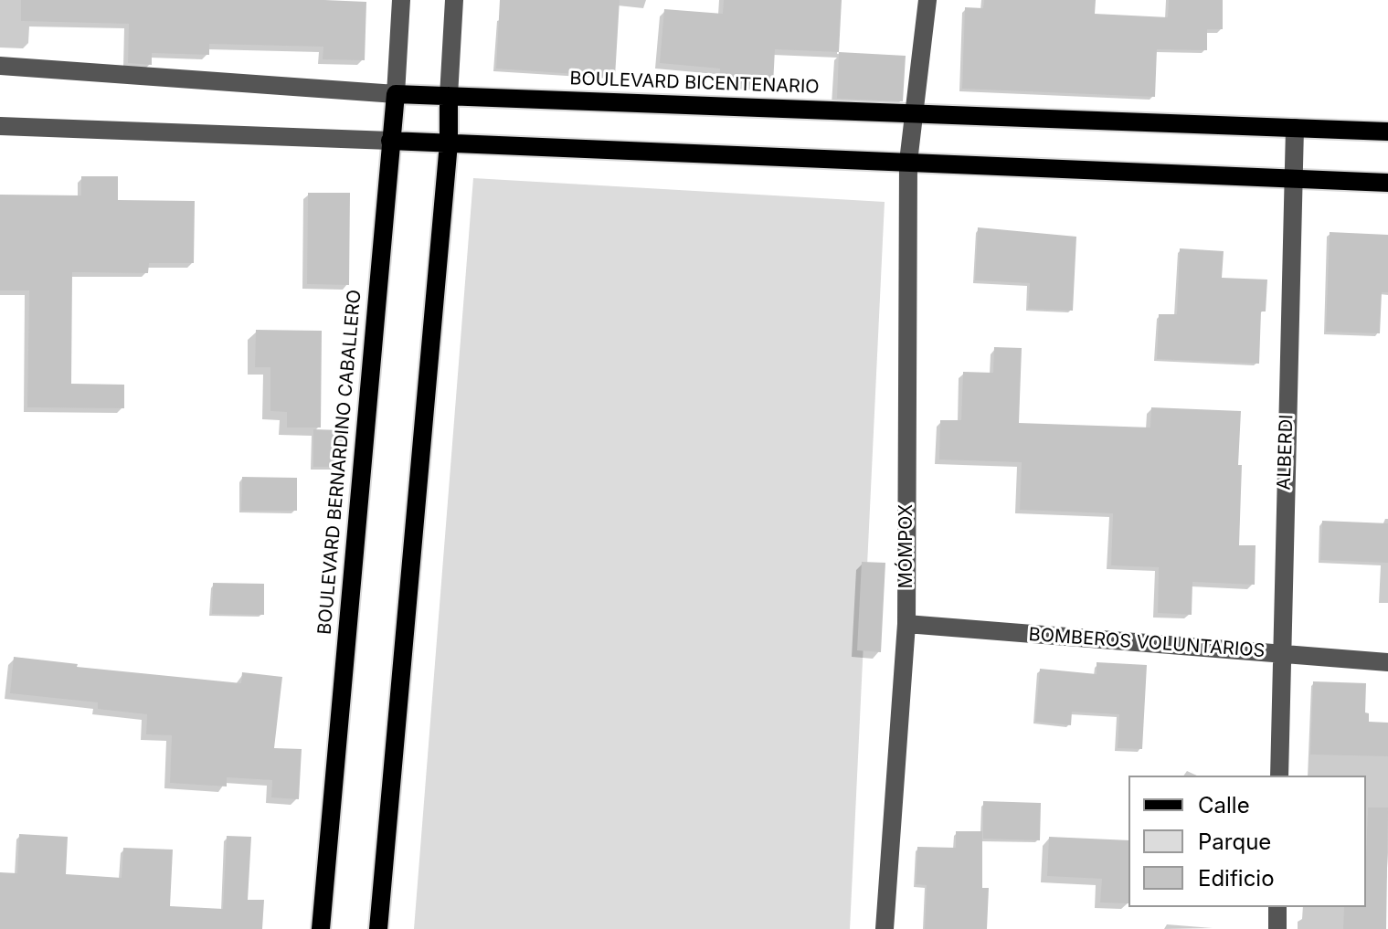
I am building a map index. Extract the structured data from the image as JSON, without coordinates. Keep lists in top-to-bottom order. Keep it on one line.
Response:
{"streets":{"main road":["BOULEVARD BICENTENARIO","BOULEVARD BERNARDINO CABALLERO"],"street":["ALBERDI","MÓMPOX","BOMBEROS VOLUNTARIOS"]},"crossings":[["BOULEVARD BICENTENARIO","ALBERDI"],["BOULEVARD BICENTENARIO","BOULEVARD BERNARDINO CABALLERO"],["BOULEVARD BICENTENARIO","MÓMPOX"],["ALBERDI","BOMBEROS VOLUNTARIOS"],["MÓMPOX","BOMBEROS VOLUNTARIOS"]],"legend":["Calle","Parque","Edificio"]}
